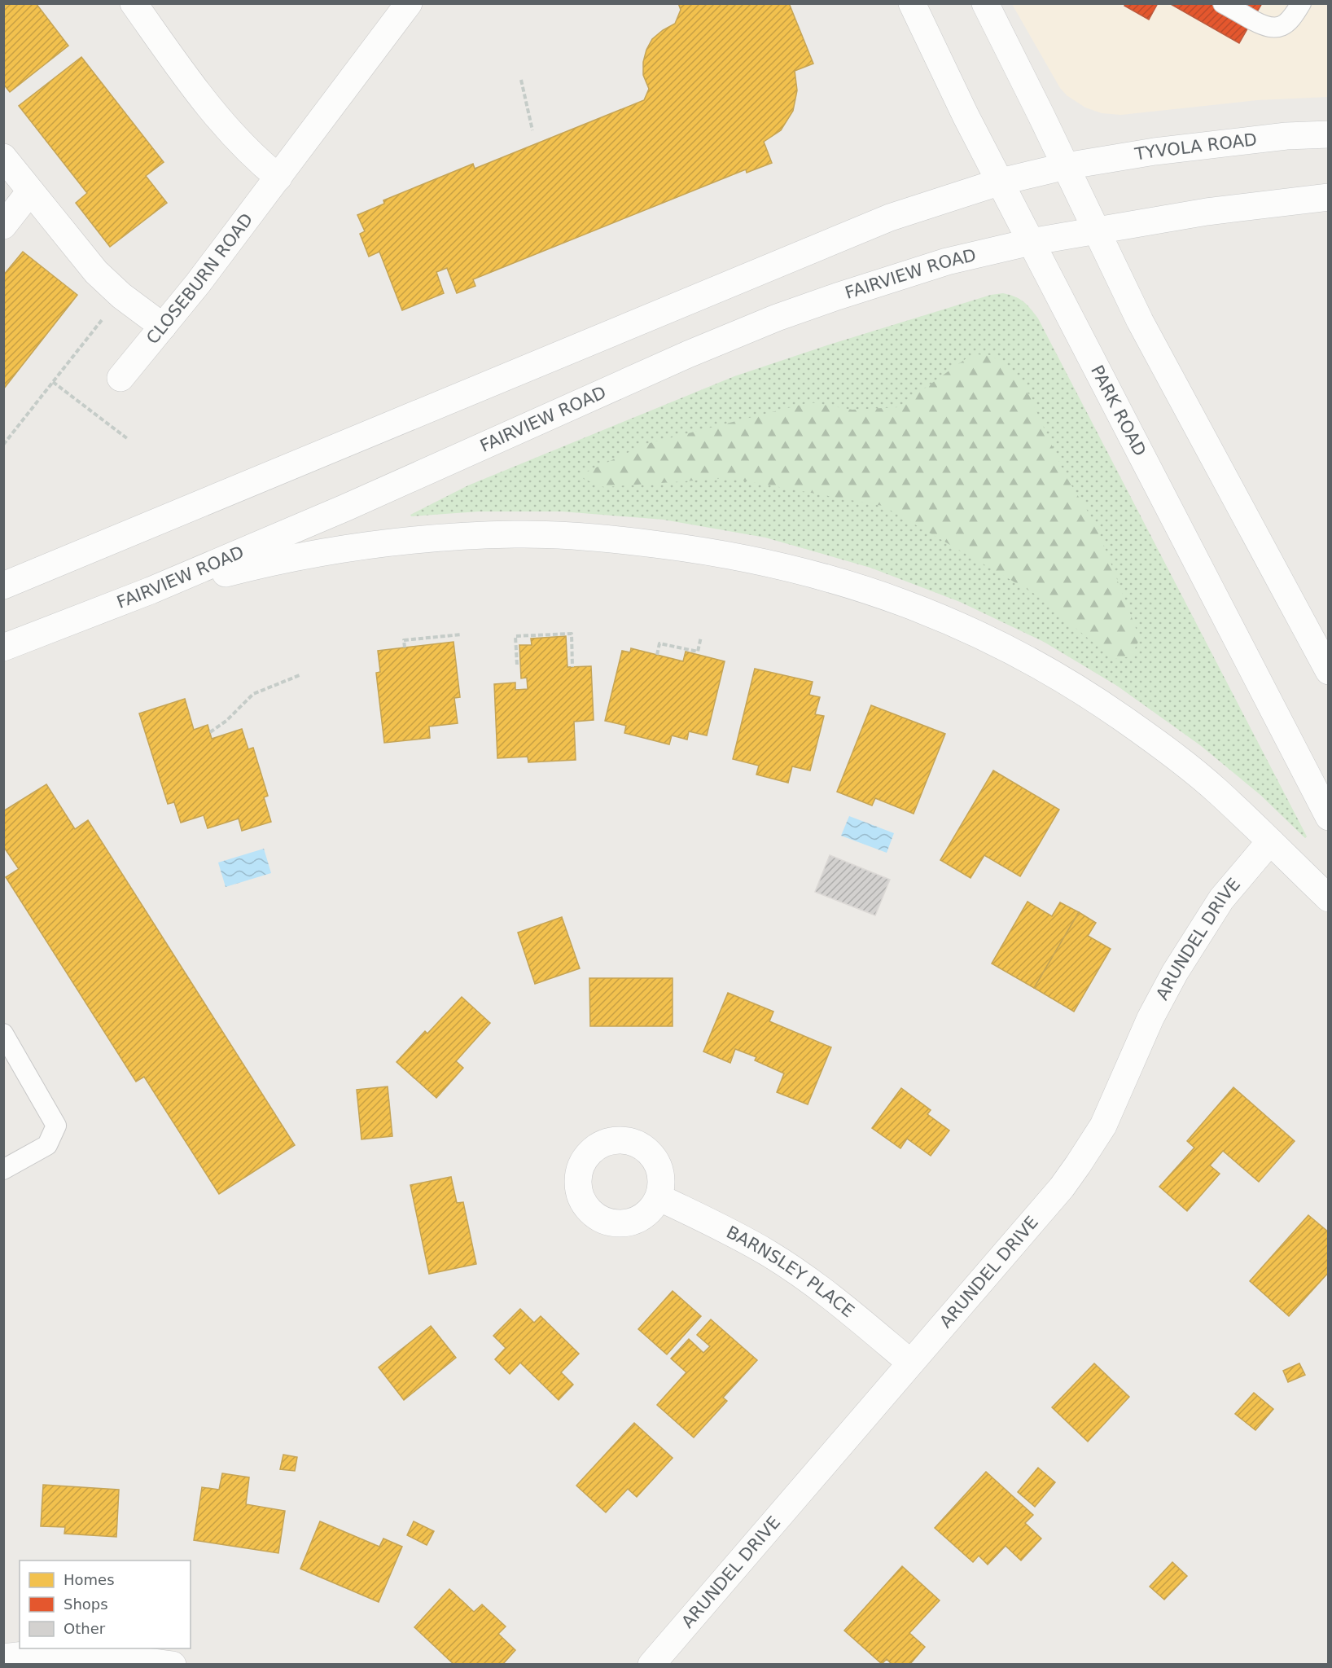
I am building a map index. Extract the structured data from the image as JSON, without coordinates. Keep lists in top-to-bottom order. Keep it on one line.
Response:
{"streets":{"main road":["TYVOLA ROAD","FAIRVIEW ROAD","CLOSEBURN ROAD","PARK ROAD","ARUNDEL DRIVE","BARNSLEY PLACE"]},"crossings":[["FAIRVIEW ROAD","PARK ROAD"],["ARUNDEL DRIVE","BARNSLEY PLACE"]],"legend":["Homes","Shops","Other"]}
